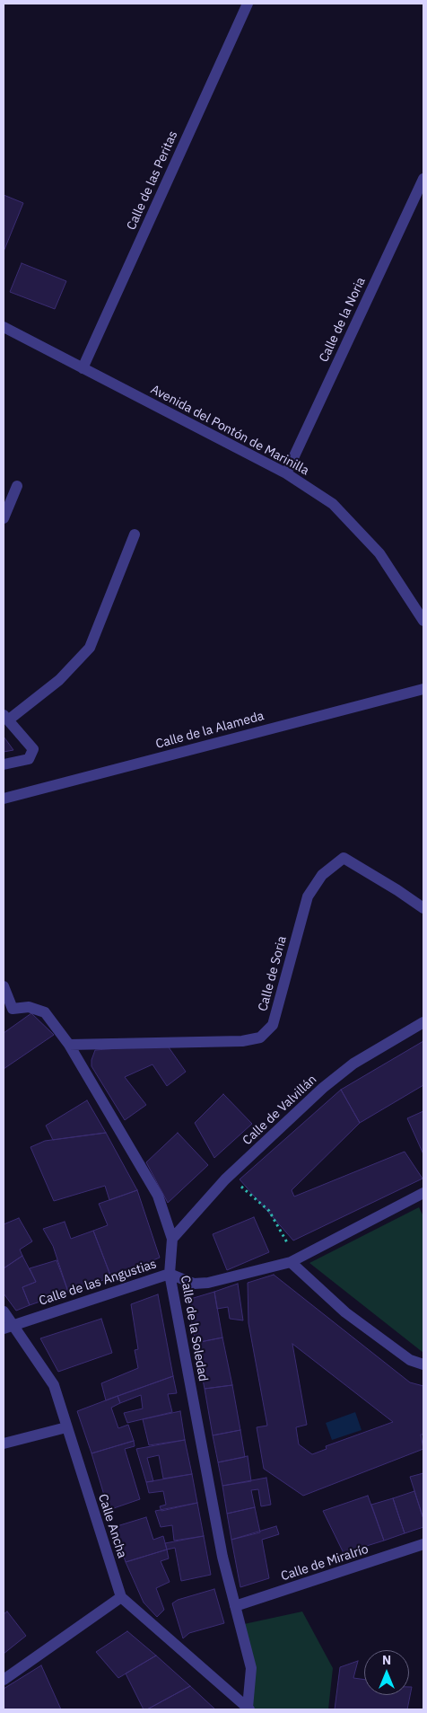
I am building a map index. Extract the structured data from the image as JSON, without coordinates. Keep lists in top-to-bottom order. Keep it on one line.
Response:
{"streets":{"street":["Calle de las Peritas","Calle de la Noria","Avenida del Pontón de Marinilla","Calle de la Alameda","Calle de Soria","Calle de Valvillán","Calle de las Angustias","Calle de la Soledad","Calle Ancha","Calle de Miralrío"]},"crossings":[["Calle de las Peritas","Avenida del Pontón de Marinilla"],["Calle de la Noria","Avenida del Pontón de Marinilla"],["Calle de Soria","Calle de la Soledad"],["Calle de Valvillán","Calle de la Soledad"],["Calle de las Angustias","Calle de la Soledad"],["Calle de las Angustias","Calle Ancha"],["Calle de la Soledad","Calle de Miralrío"]],"north":"top"}
